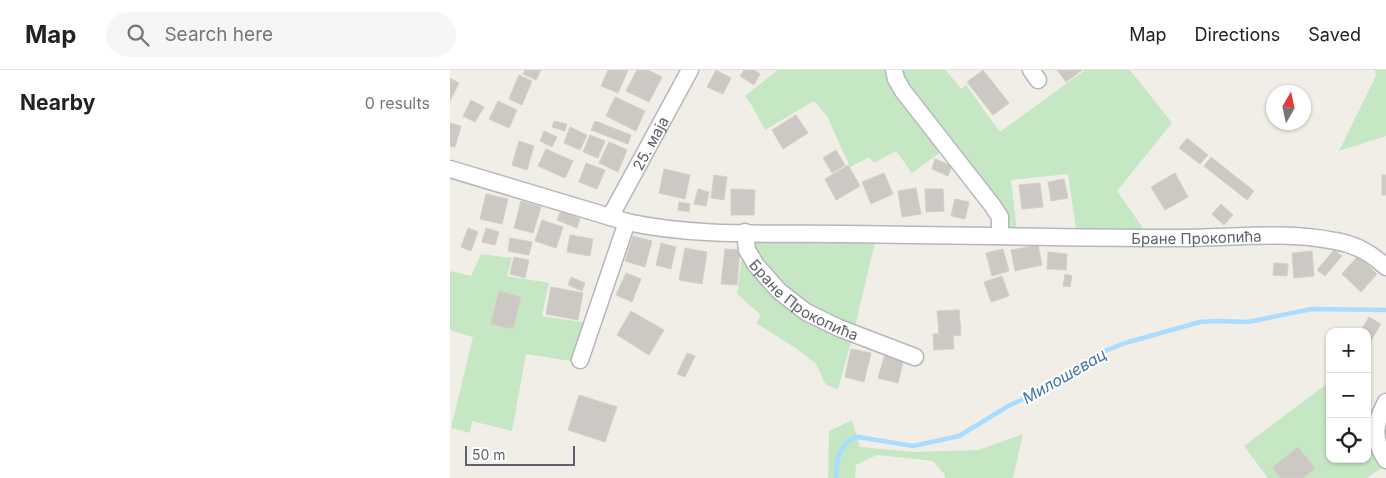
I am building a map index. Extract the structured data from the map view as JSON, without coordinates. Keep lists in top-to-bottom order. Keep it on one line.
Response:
{"streets":{"street":["25. маја","Бране Прокопића"]},"crossings":[["25. маја","Бране Прокопића"]],"water":["Милошевац"],"scale_bar":"50 m","north":"top","page":{"header":"Map","search":"Search here","nav":["Map","Directions","Saved"],"heading":["Nearby","0 results"],"map_buttons":["+","−"],"scale":"50 m"}}
